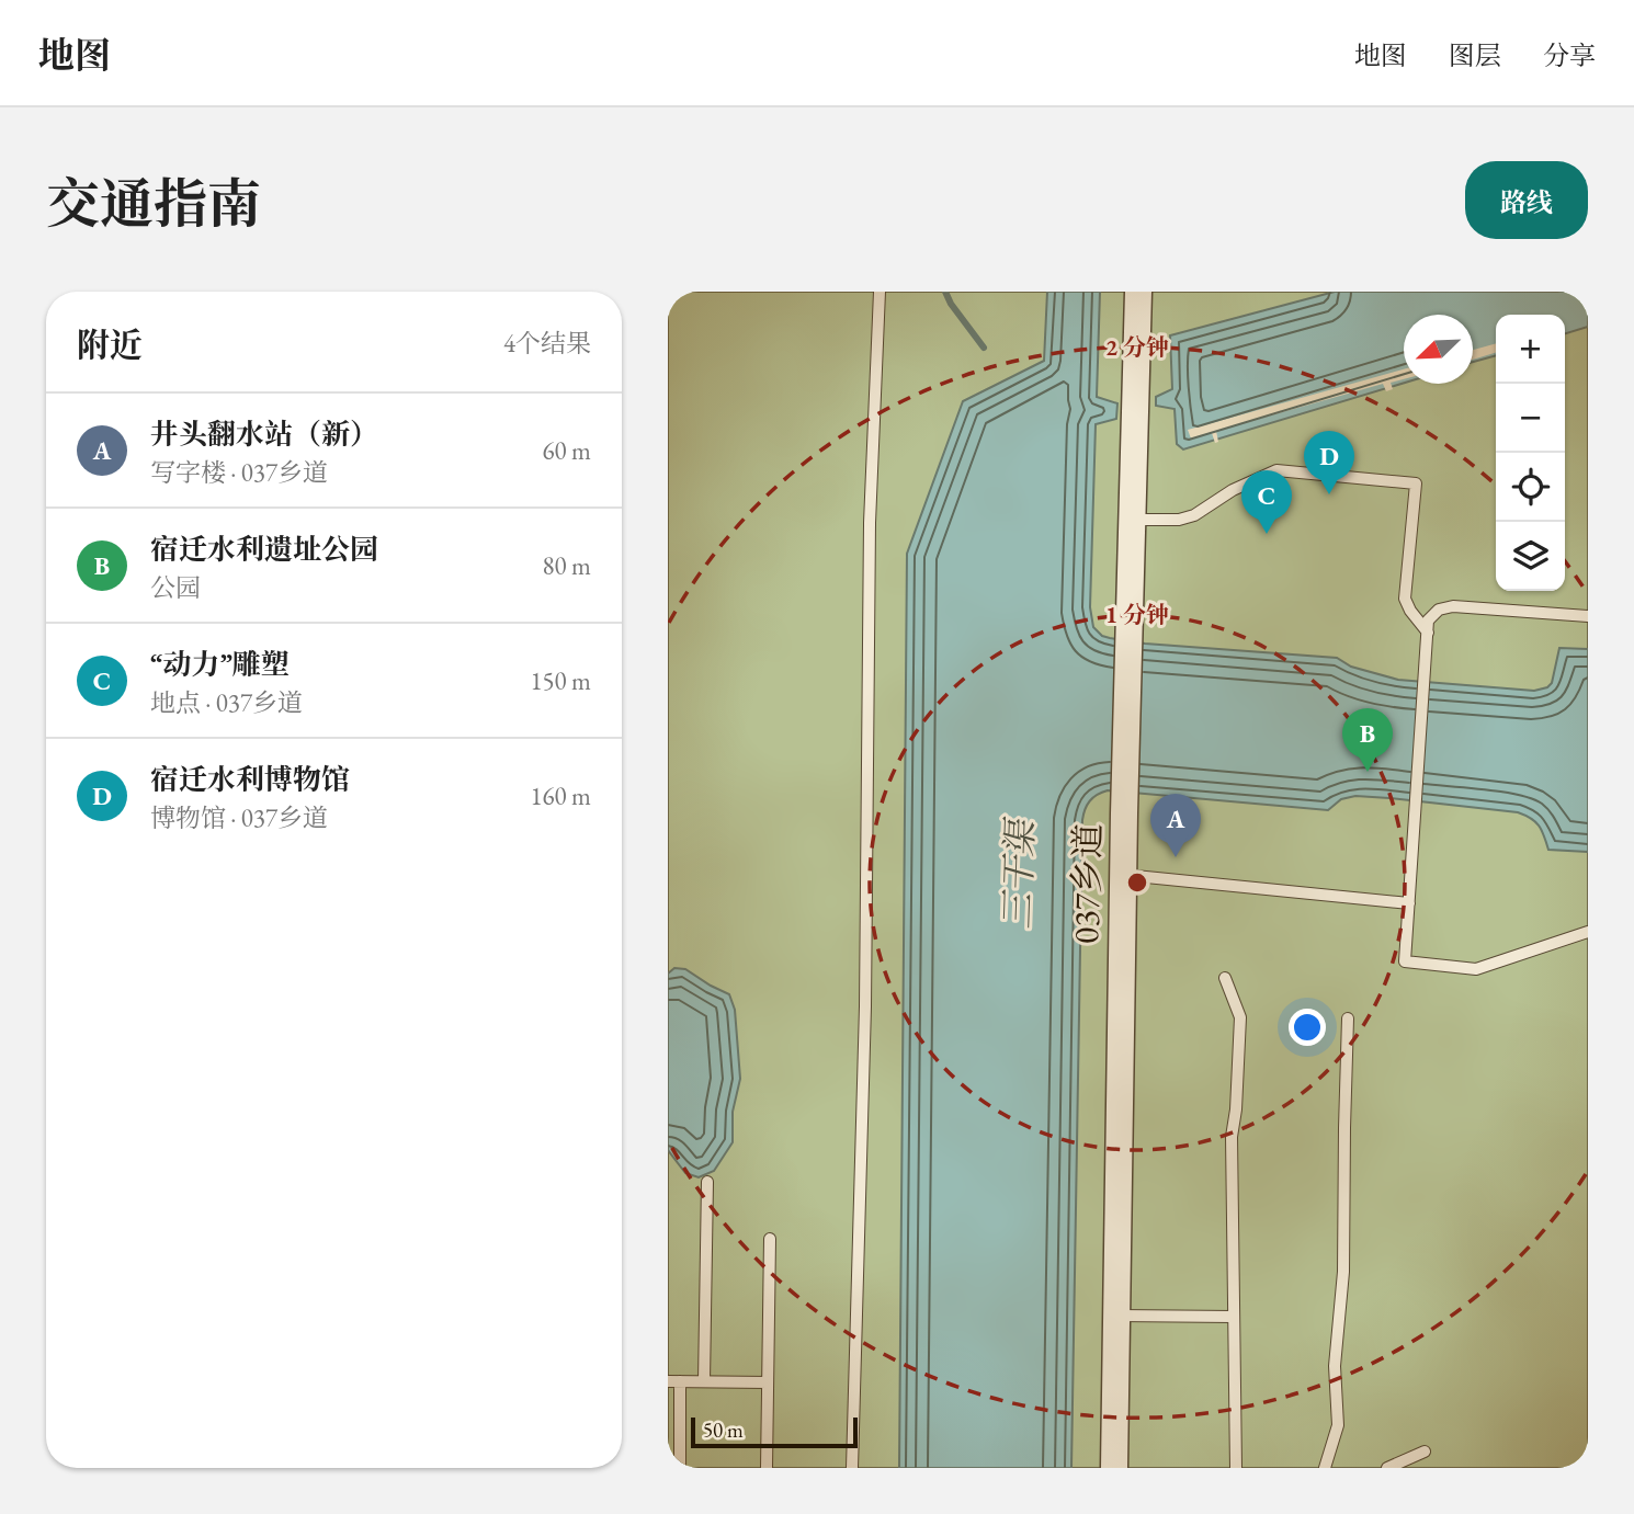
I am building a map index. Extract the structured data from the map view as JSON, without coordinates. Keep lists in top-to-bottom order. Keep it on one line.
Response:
{"streets":{"street":["037乡道"]},"water":["三干渠"],"scale_bar":"50 m","north":"bottom left","page":{"header":"地图","nav":["地图","图层","分享"],"title":"交通指南","buttons":"路线","heading":["附近","4个结果"],"map_buttons":["+","−"],"list":[{"mark":"A","name":"井头翻水站（新）","note":"写字楼 · 037乡道","value":"60 m"},{"mark":"B","name":"宿迁水利遗址公园","note":"公园","value":"80 m"},{"mark":"C","name":"“动力”雕塑","note":"地点 · 037乡道","value":"150 m"},{"mark":"D","name":"宿迁水利博物馆","note":"博物馆 · 037乡道","value":"160 m"}],"pins":["D","C","B","A"],"scale":"50 m"},"rings":["2 分钟","1 分钟"]}
